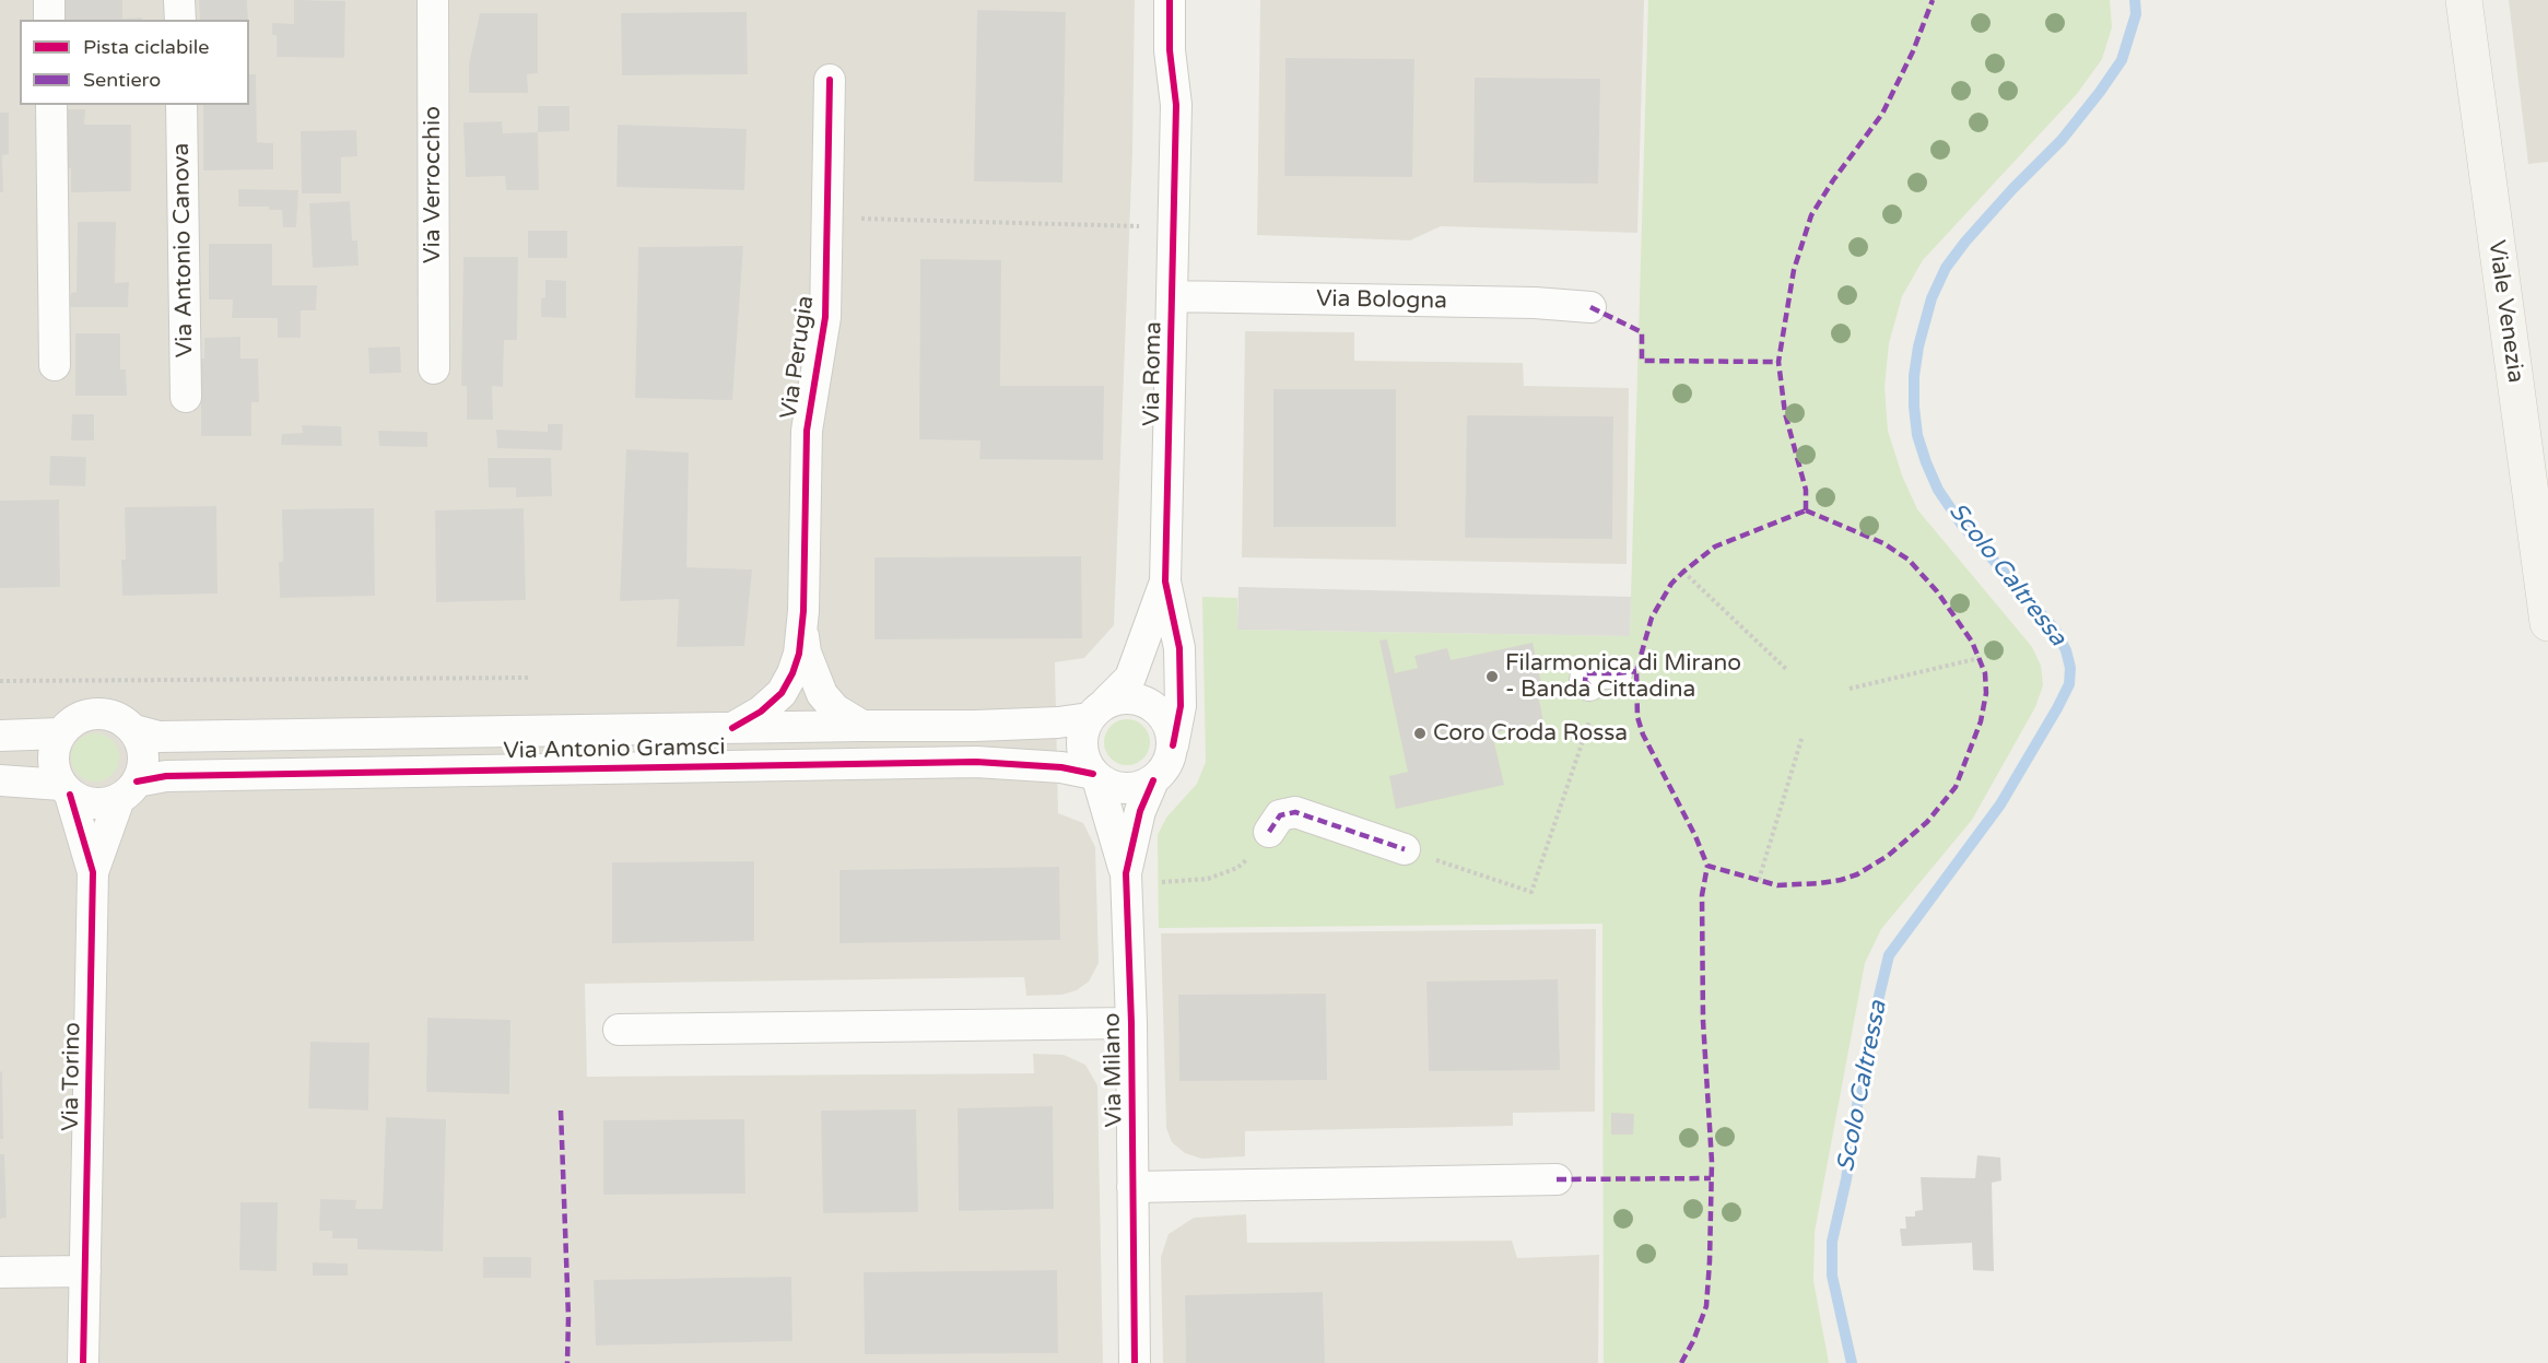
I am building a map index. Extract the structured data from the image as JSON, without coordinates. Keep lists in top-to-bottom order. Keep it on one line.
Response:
{"streets":{"main road":["Viale Venezia"],"street":["Via Verrocchio","Via Antonio Canova","Via Bologna","Via Perugia","Via Roma","Via Antonio Gramsci","Via Milano","Via Torino"]},"crossings":[["Via Bologna","Via Roma"],["Via Perugia","Via Antonio Gramsci"],["Via Roma","Via Antonio Gramsci"],["Via Roma","Via Milano"],["Via Antonio Gramsci","Via Milano"],["Via Antonio Gramsci","Via Torino"]],"water":["Scolo Caltressa"],"places":["Filarmonica di Mirano - Banda Cittadina","Coro Croda Rossa"],"legend":["Pista ciclabile","Sentiero"]}
